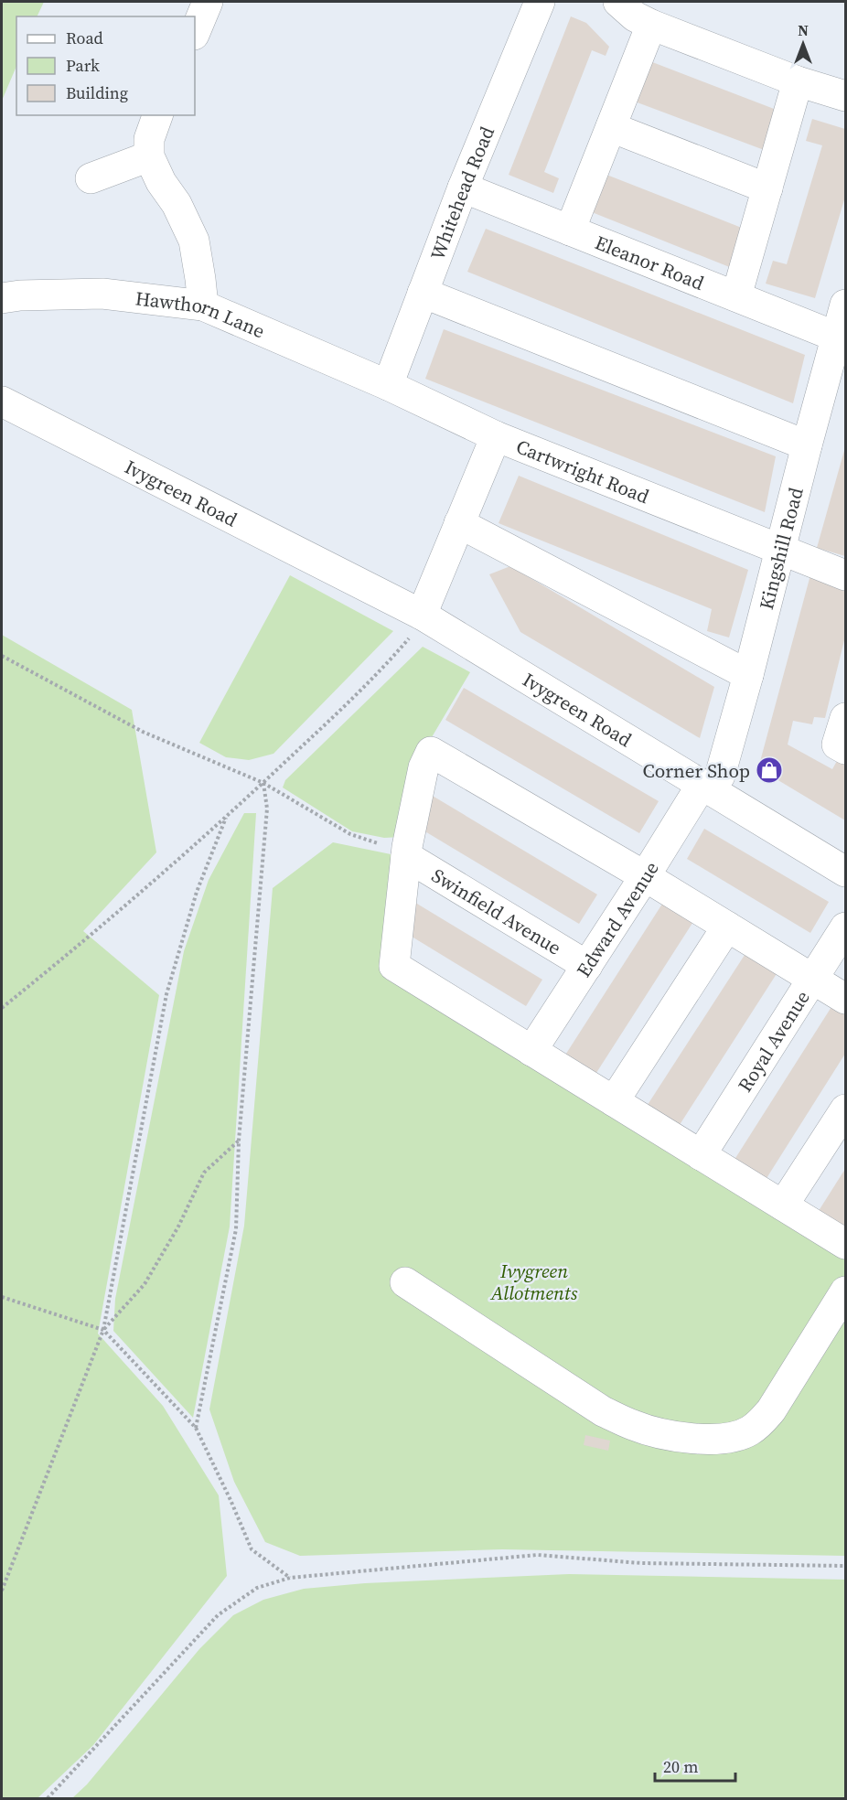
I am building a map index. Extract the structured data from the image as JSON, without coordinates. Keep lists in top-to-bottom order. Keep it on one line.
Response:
{"streets":{"street":["Whitehead Road","Eleanor Road","Hawthorn Lane","Cartwright Road","Ivygreen Road","Kingshill Road","Swinfield Avenue","Edward Avenue","Royal Avenue"]},"crossings":[["Whitehead Road","Eleanor Road"],["Whitehead Road","Hawthorn Lane"],["Whitehead Road","Cartwright Road"],["Eleanor Road","Kingshill Road"],["Hawthorn Lane","Cartwright Road"],["Cartwright Road","Kingshill Road"],["Ivygreen Road","Kingshill Road"],["Ivygreen Road","Edward Avenue"],["Kingshill Road","Edward Avenue"],["Swinfield Avenue","Edward Avenue"]],"parks":["Ivygreen Allotments"],"places":{"shop":["Corner Shop"]},"legend":["Road","Park","Building"],"scale_bar":"20 m","north":"top"}
